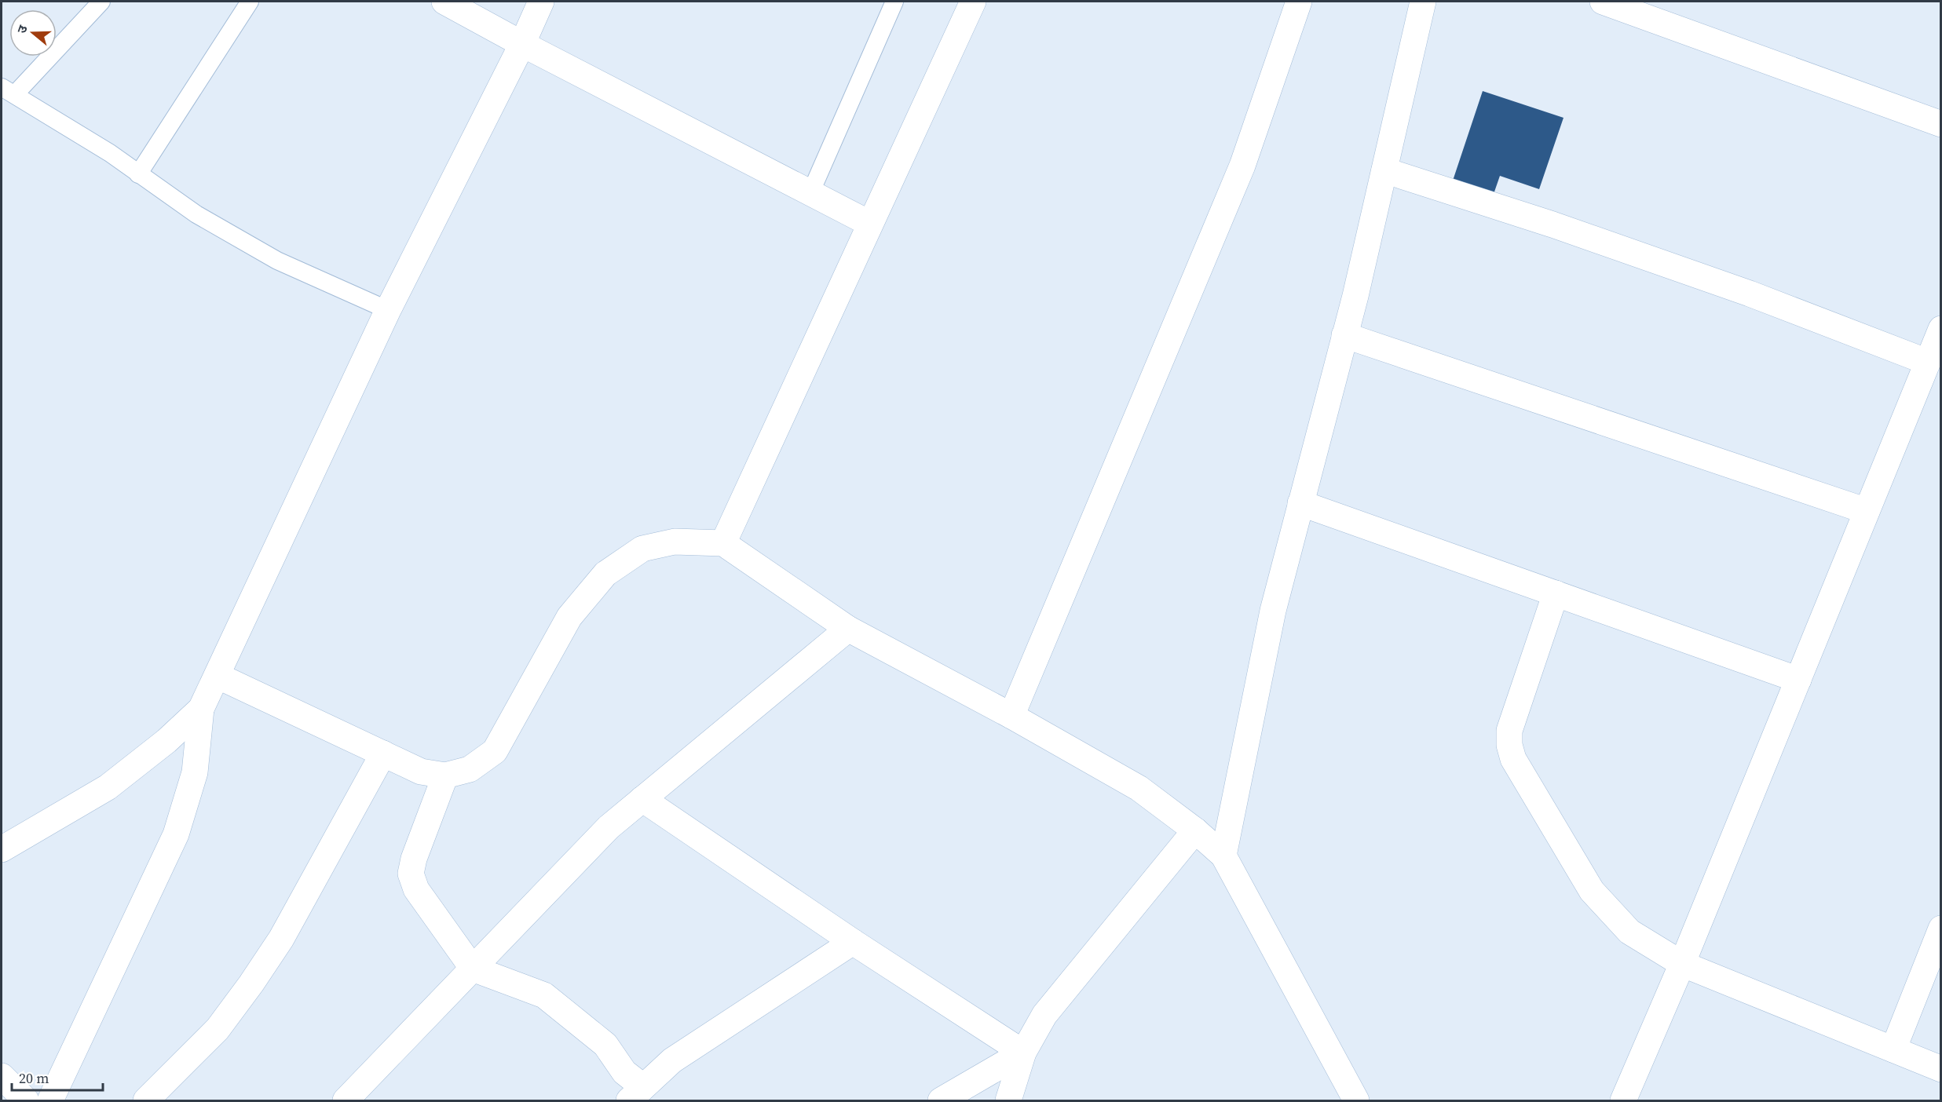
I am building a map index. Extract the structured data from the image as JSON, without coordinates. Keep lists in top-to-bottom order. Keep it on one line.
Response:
{"scale_bar":"20 m","north":"left"}
